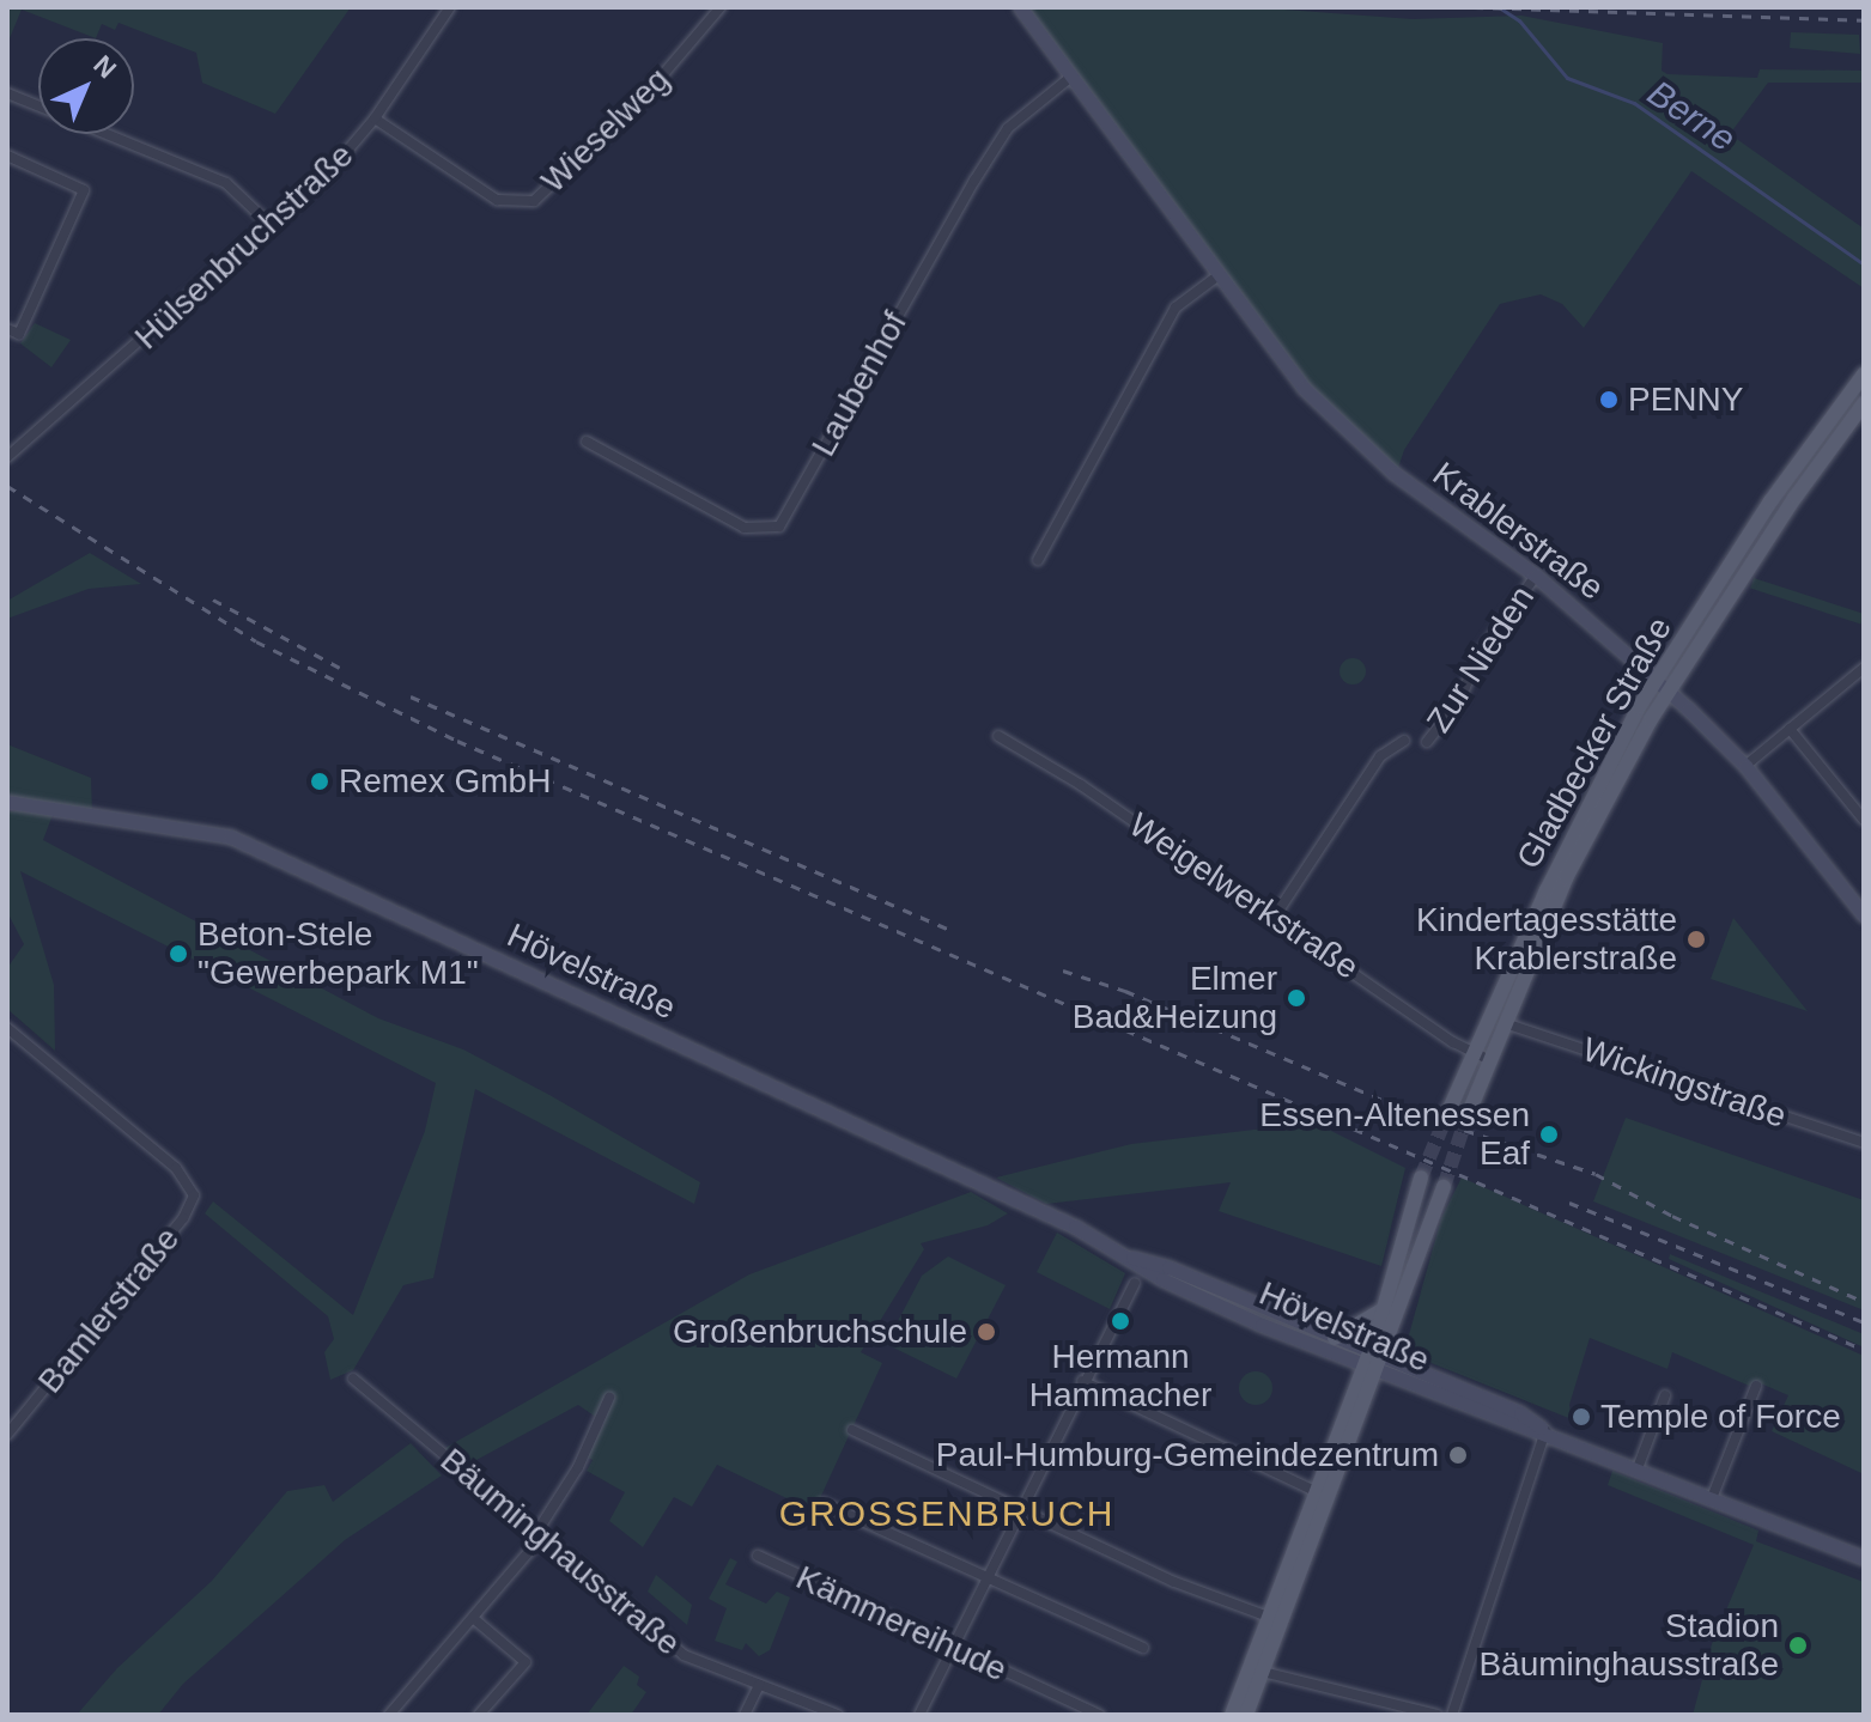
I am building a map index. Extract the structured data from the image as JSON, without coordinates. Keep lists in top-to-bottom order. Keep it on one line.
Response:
{"streets":{"main road":["Krablerstraße","Gladbecker Straße","Hövelstraße"],"street":["Wieselweg","Hülsenbruchstraße","Laubenhof","Zur Nieden","Weigelwerkstraße","Wickingstraße","Bamlerstraße","Bäuminghausstraße","Kämmereihude"]},"crossings":[["Wieselweg","Hülsenbruchstraße"],["Laubenhof","Krablerstraße"],["Krablerstraße","Zur Nieden"],["Krablerstraße","Gladbecker Straße"],["Zur Nieden","Weigelwerkstraße"],["Gladbecker Straße","Weigelwerkstraße"],["Gladbecker Straße","Wickingstraße"]],"districts":["GROSSENBRUCH"],"water":["Berne"],"places":["PENNY","Remex GmbH","Kindertagesstätte Krablerstraße","Beton-Stele \"Gewerbepark M1\"","Elmer Bad&Heizung","Essen-Altenessen Eaf","Hermann Hammacher","Großenbruchschule","Temple of Force","Paul-Humburg-Gemeindezentrum","Stadion Bäuminghausstraße"],"north":"top right"}
